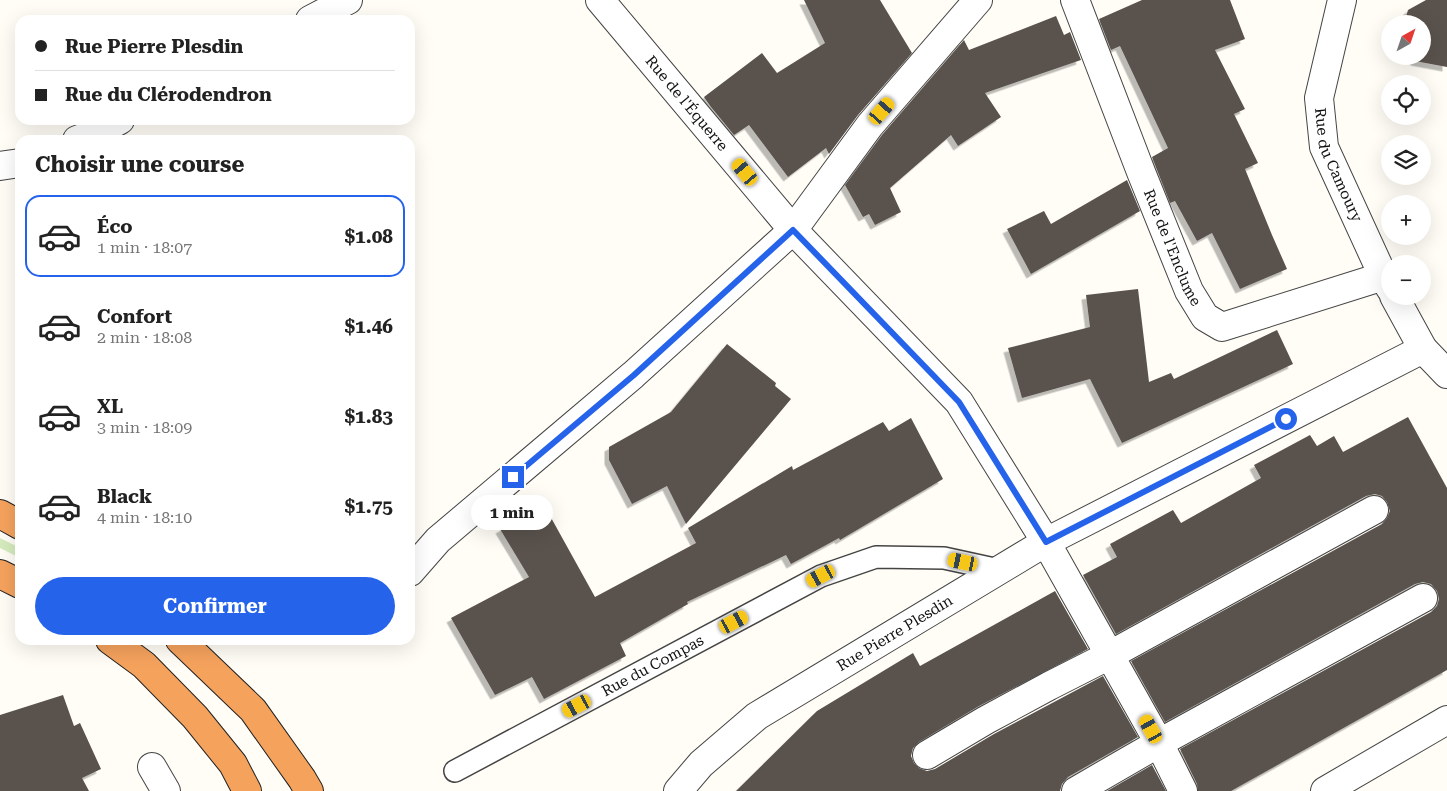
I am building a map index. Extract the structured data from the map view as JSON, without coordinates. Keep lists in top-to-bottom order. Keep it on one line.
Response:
{"streets":{"street":["Rue de l'Équerre","Rue du Camoury","Rue de l'Enclume","Rue Pierre Plesdin"],"lane":["Rue du Compas"]},"crossings":[["Rue de l'Équerre","Rue Pierre Plesdin"],["Rue du Camoury","Rue Pierre Plesdin"],["Rue Pierre Plesdin","Rue du Compas"]],"north":"top right","page":{"map_buttons":["+","−"],"banner":["Rue Pierre Plesdin","Rue du Clérodendron"],"heading":"Choisir une course","list":[{"name":"Éco","note":"1 min · 18:07","value":"$1.08"},{"name":"Confort","note":"2 min · 18:08","value":"$1.46"},{"name":"XL","note":"3 min · 18:09","value":"$1.83"},{"name":"Black","note":"4 min · 18:10","value":"$1.75"}],"bubble":"1 min","buttons":"Confirmer"}}
